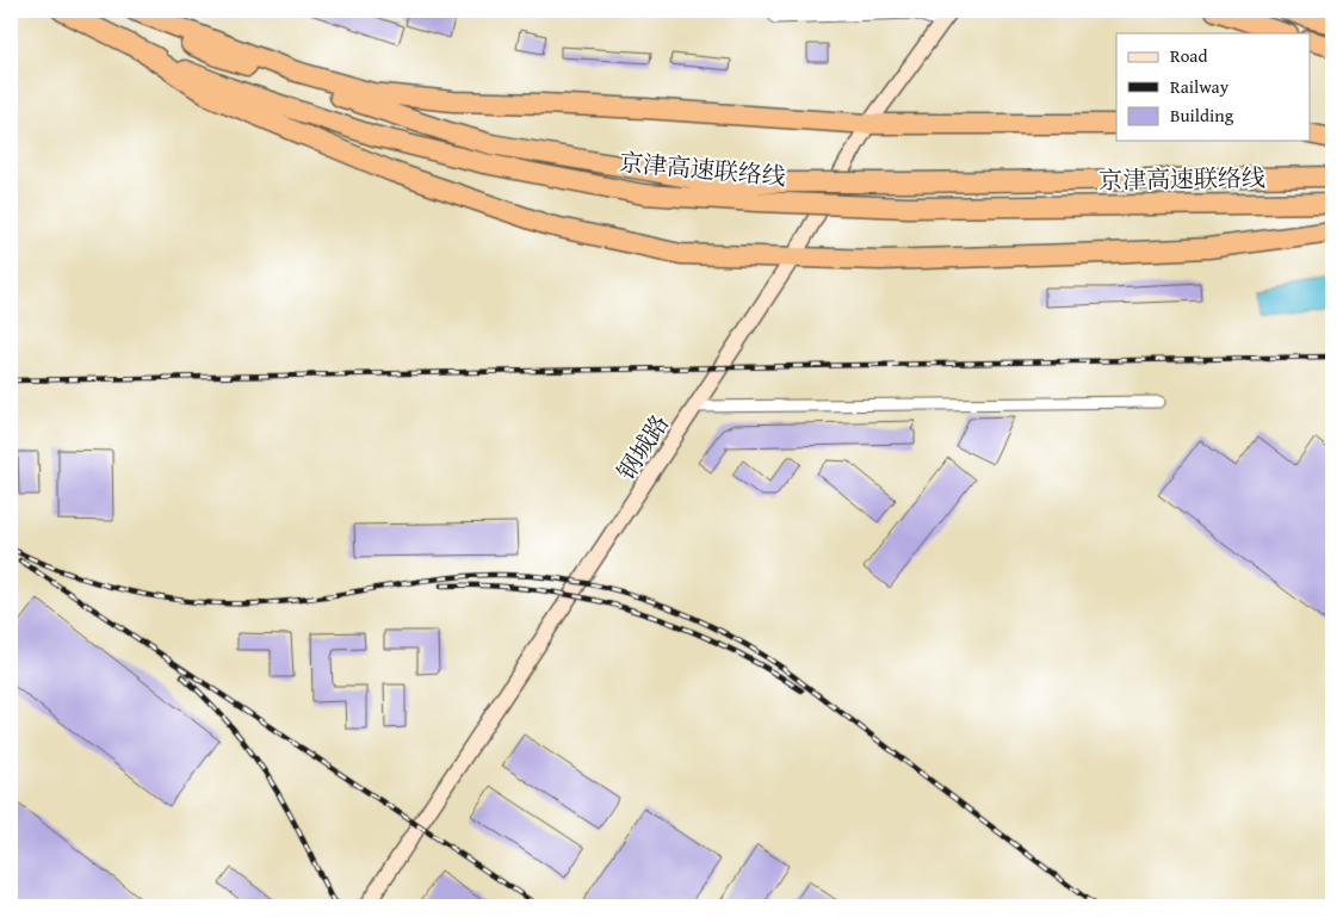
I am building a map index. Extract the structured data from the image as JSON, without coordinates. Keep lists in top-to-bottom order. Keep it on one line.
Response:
{"streets":{"highway":["京津高速联络线"],"street":["钢城路"]},"legend":["Road","Railway","Building"]}
